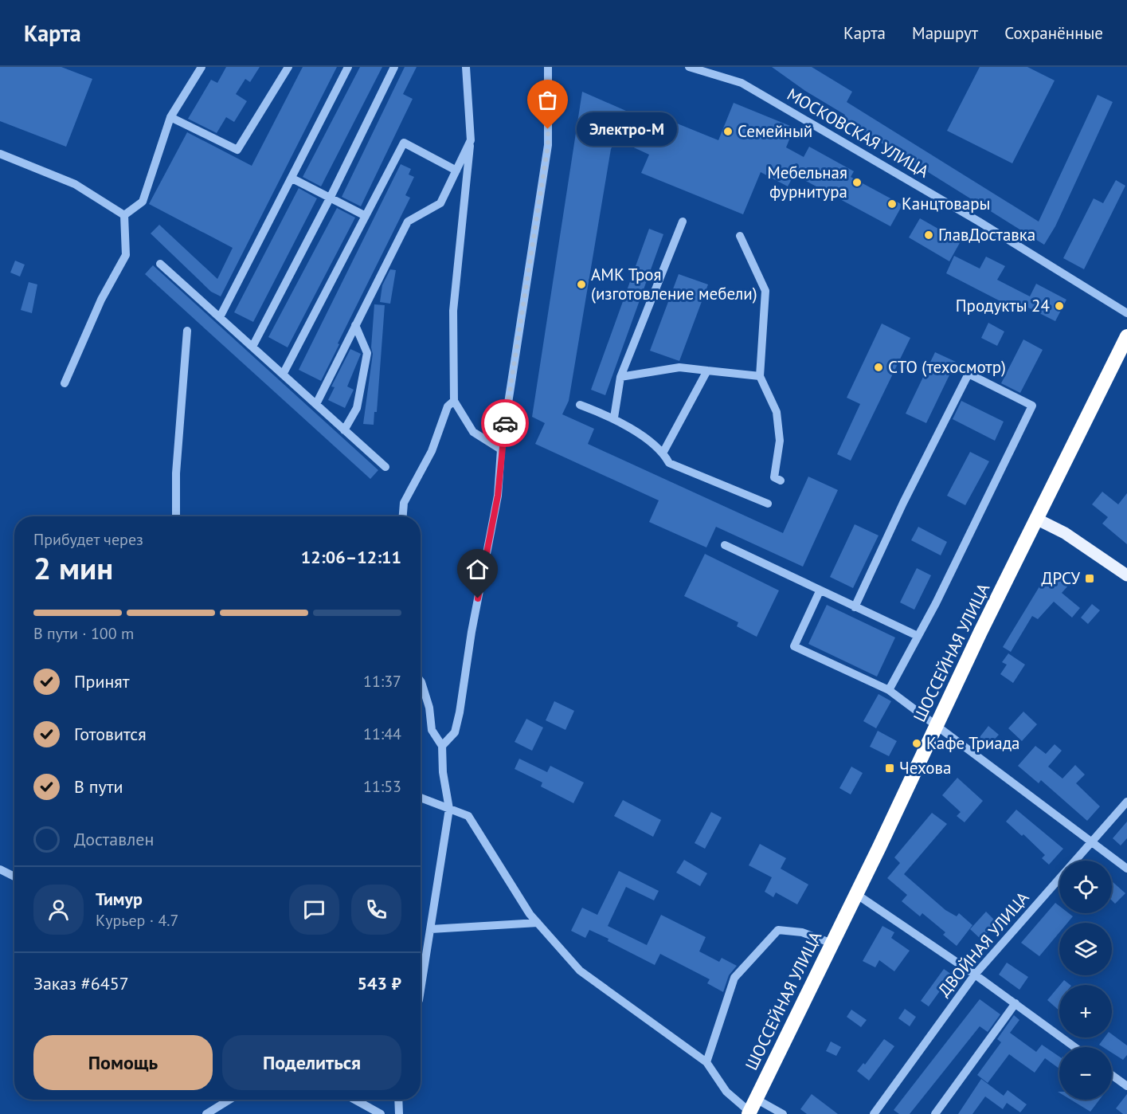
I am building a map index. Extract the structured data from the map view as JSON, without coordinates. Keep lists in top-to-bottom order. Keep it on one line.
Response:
{"streets":{"highway":["ШОССЕЙНАЯ УЛИЦА"],"street":["МОСКОВСКАЯ УЛИЦА","ДВОЙНАЯ УЛИЦА"]},"places":{"other":["Электро-М","Семейный","Мебельная фурнитура","Канцтовары","ГлавДоставка","АМК Троя (изготовление мебели)","Продукты 24","СТО (техосмотр)","Кафе Триада"],"transit":["ДРСУ","Чехова"]},"page":{"header":"Карта","nav":["Карта","Маршрут","Сохранённые"],"bubble":"Электро-М","heading":["2 мин","Прибудет через","12:06–12:11"],"panel":["Тимур","Курьер · 4.7","Заказ #6457","543 ₽"],"bar":"В пути · 100 m","list":[["Принят","11:37"],["Готовится","11:44"],["В пути","11:53"],"Доставлен"],"map_buttons":["+","−"],"buttons":["Помощь","Поделиться"]}}
